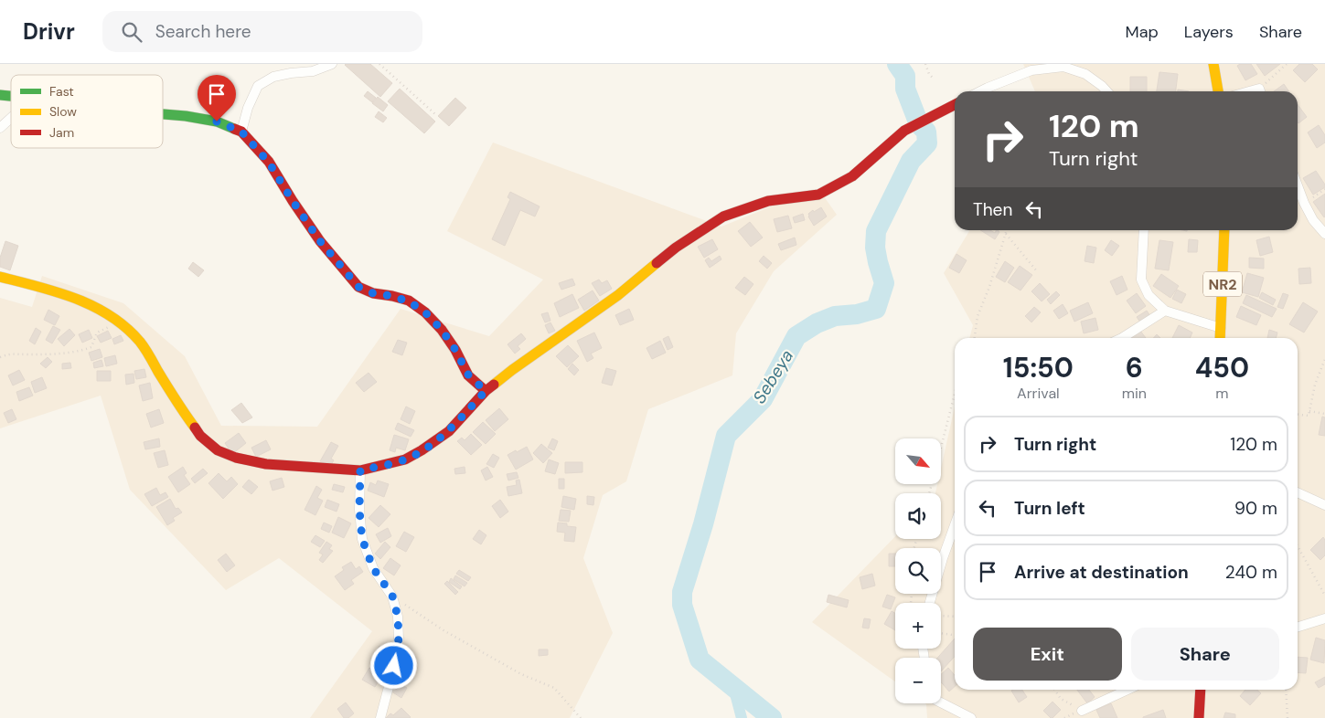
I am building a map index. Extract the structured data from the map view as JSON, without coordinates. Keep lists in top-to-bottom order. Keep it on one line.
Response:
{"streets":{"main road":["NR2"]},"water":["Sebeya"],"legend":["Fast","Slow","Jam"],"north":"bottom right","page":{"header":"Drivr","search":"Search here","nav":["Map","Layers","Share"],"turn":["120 m","Turn right"],"then":"Then","eta":["15:50","Arrival","6","min","450","m"],"list":[{"name":"Turn right","value":"120 m"},{"name":"Turn left","value":"90 m"},{"name":"Arrive at destination","value":"240 m"}],"map_buttons":["+","−"],"buttons":["Exit","Share"]}}
